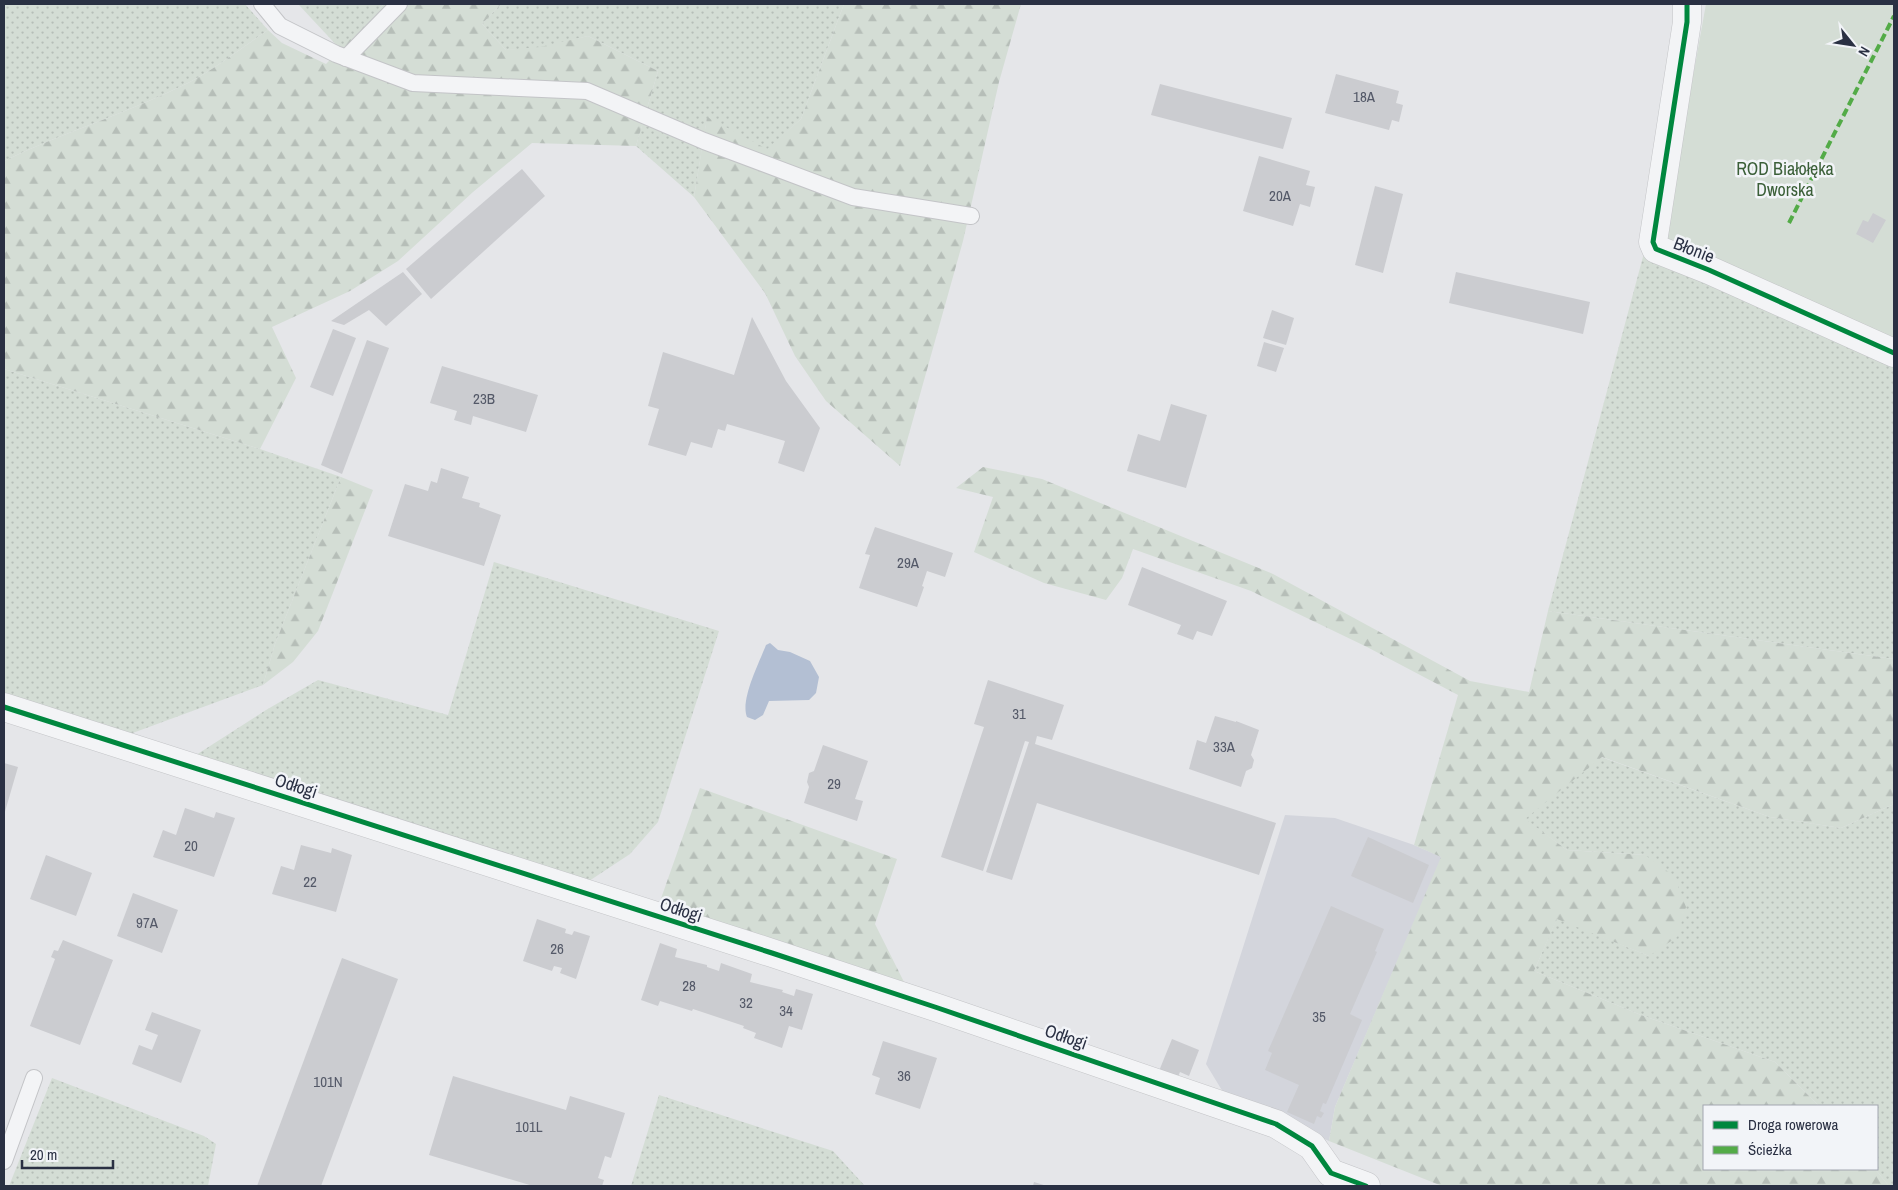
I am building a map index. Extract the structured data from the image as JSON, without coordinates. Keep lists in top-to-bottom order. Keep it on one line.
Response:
{"streets":{"street":["Błonie","Odłogi"]},"parks":["ROD Białołęka Dworska"],"house_numbers":["18A","20A","23B","29A","31","33A","29","20","22","97A","26","28","32","34","35","36","101N","101L"],"legend":["Droga rowerowa","Ścieżka"],"scale_bar":"20 m","north":"bottom right"}
